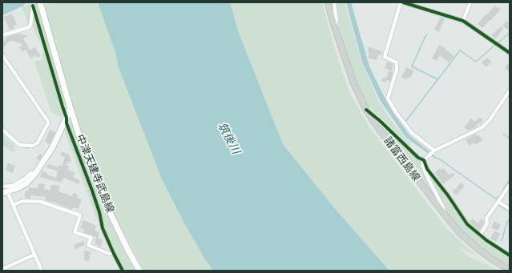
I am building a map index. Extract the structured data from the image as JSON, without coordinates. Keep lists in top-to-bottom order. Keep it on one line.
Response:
{"streets":{"main road":["諸富西島線","中津天建寺武島線"]},"water":["筑後川"]}
